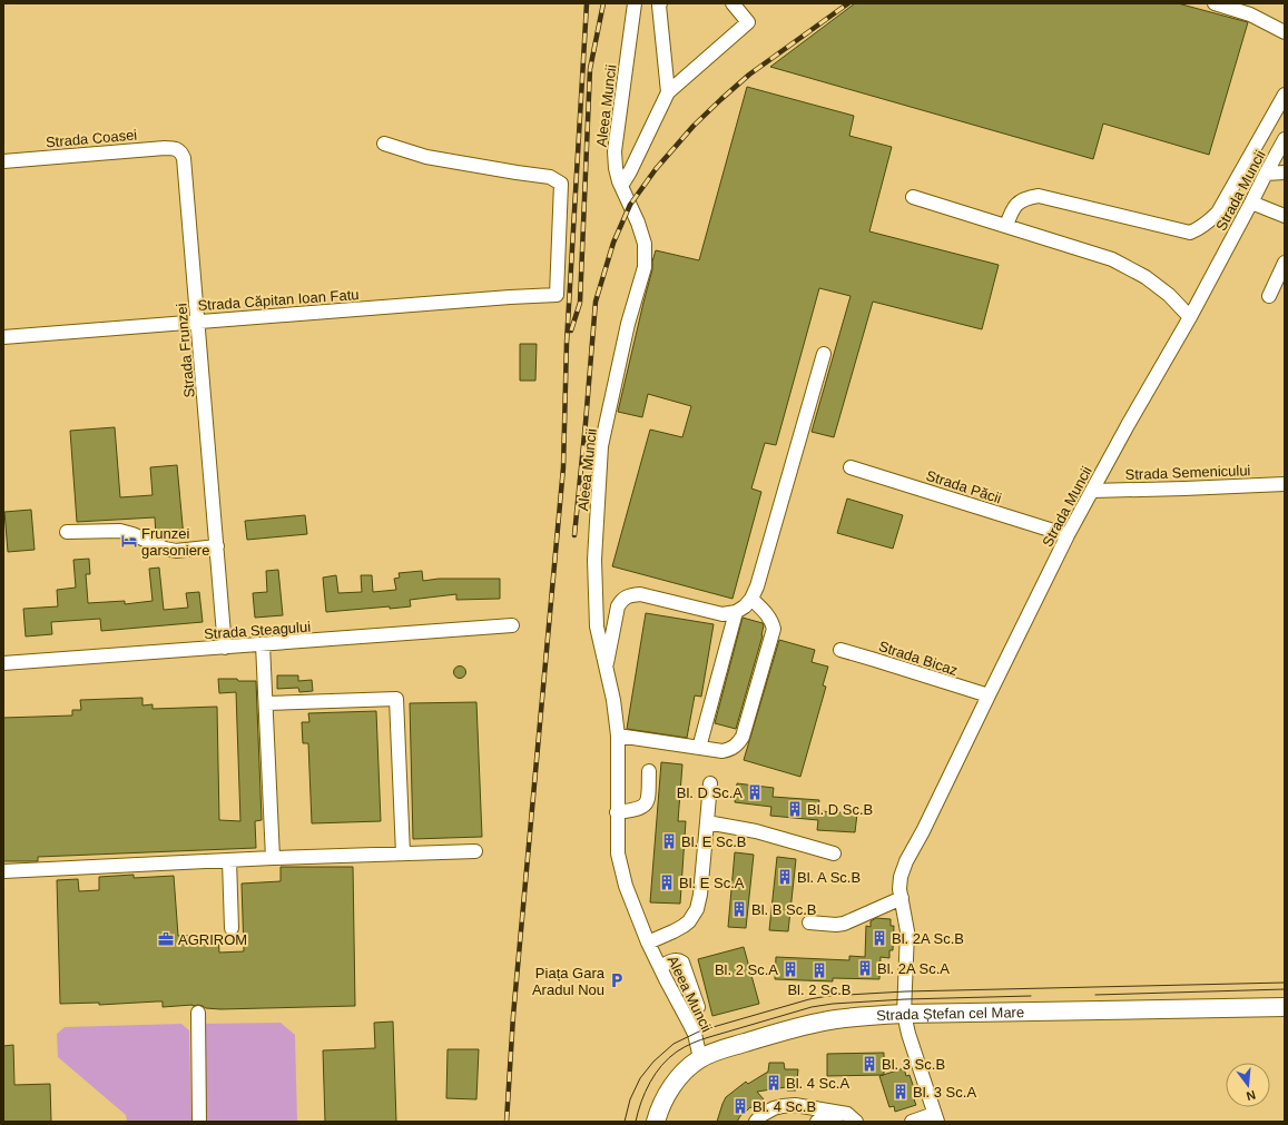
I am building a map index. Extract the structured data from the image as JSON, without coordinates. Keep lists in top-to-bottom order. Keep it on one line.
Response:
{"streets":{"main road":["Strada Ștefan cel Mare"],"street":["Aleea Muncii","Strada Coasei","Strada Muncii","Strada Căpitan Ioan Fatu","Strada Frunzei","Strada Semenicului","Strada Păcii","Strada Steagului","Strada Bicaz"]},"crossings":[["Aleea Muncii","Strada Ștefan cel Mare"],["Strada Coasei","Strada Frunzei"],["Strada Muncii","Strada Semenicului"],["Strada Muncii","Strada Păcii"],["Strada Muncii","Strada Bicaz"],["Strada Muncii","Strada Ștefan cel Mare"],["Strada Căpitan Ioan Fatu","Strada Frunzei"],["Strada Frunzei","Strada Steagului"]],"places":{"hotel":["Frunzei garsoniere"],"building":["Bl. D Sc.A","Bl. D Sc.B","Bl. E Sc.B","Bl. A Sc.B","Bl. E Sc.A","Bl. B Sc.B","Bl. 2A Sc.B","Bl. 2A Sc.A","Bl. 2 Sc.A","Bl. 2 Sc.B","Bl. 3 Sc.B","Bl. 4 Sc.A","Bl. 3 Sc.A","Bl. 4 Sc.B"],"office":["AGRIROM"],"parking":["Piața Gara Aradul Nou"]},"north":"bottom"}
